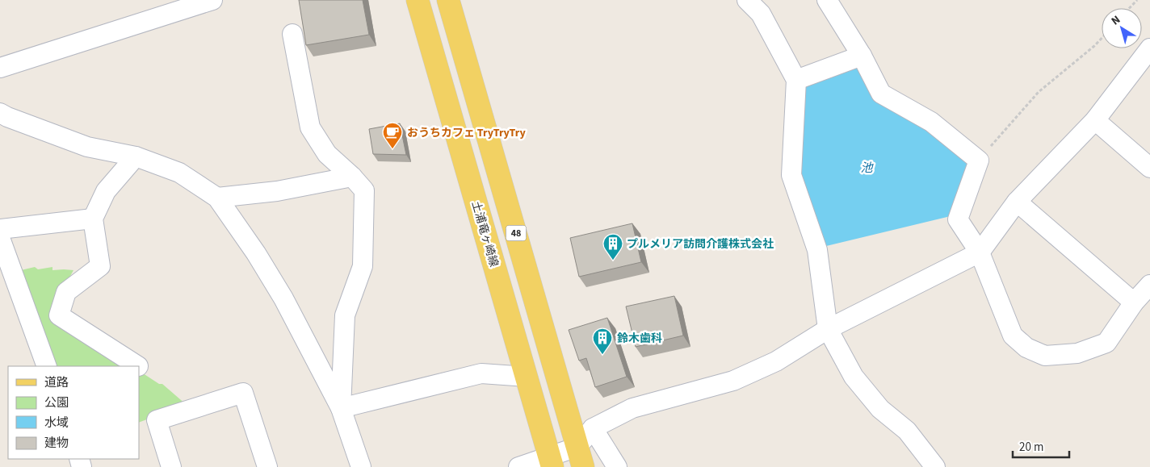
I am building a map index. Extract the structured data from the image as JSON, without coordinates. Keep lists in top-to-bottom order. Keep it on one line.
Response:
{"streets":{"main road":["48","土浦竜ヶ崎線"]},"water":["池"],"places":{"cafe":["おうちカフェ TryTryTry"],"building":["プルメリア訪問介護株式会社","鈴木歯科"]},"legend":["道路","公園","水域","建物"],"scale_bar":"20 m","north":"top left"}
